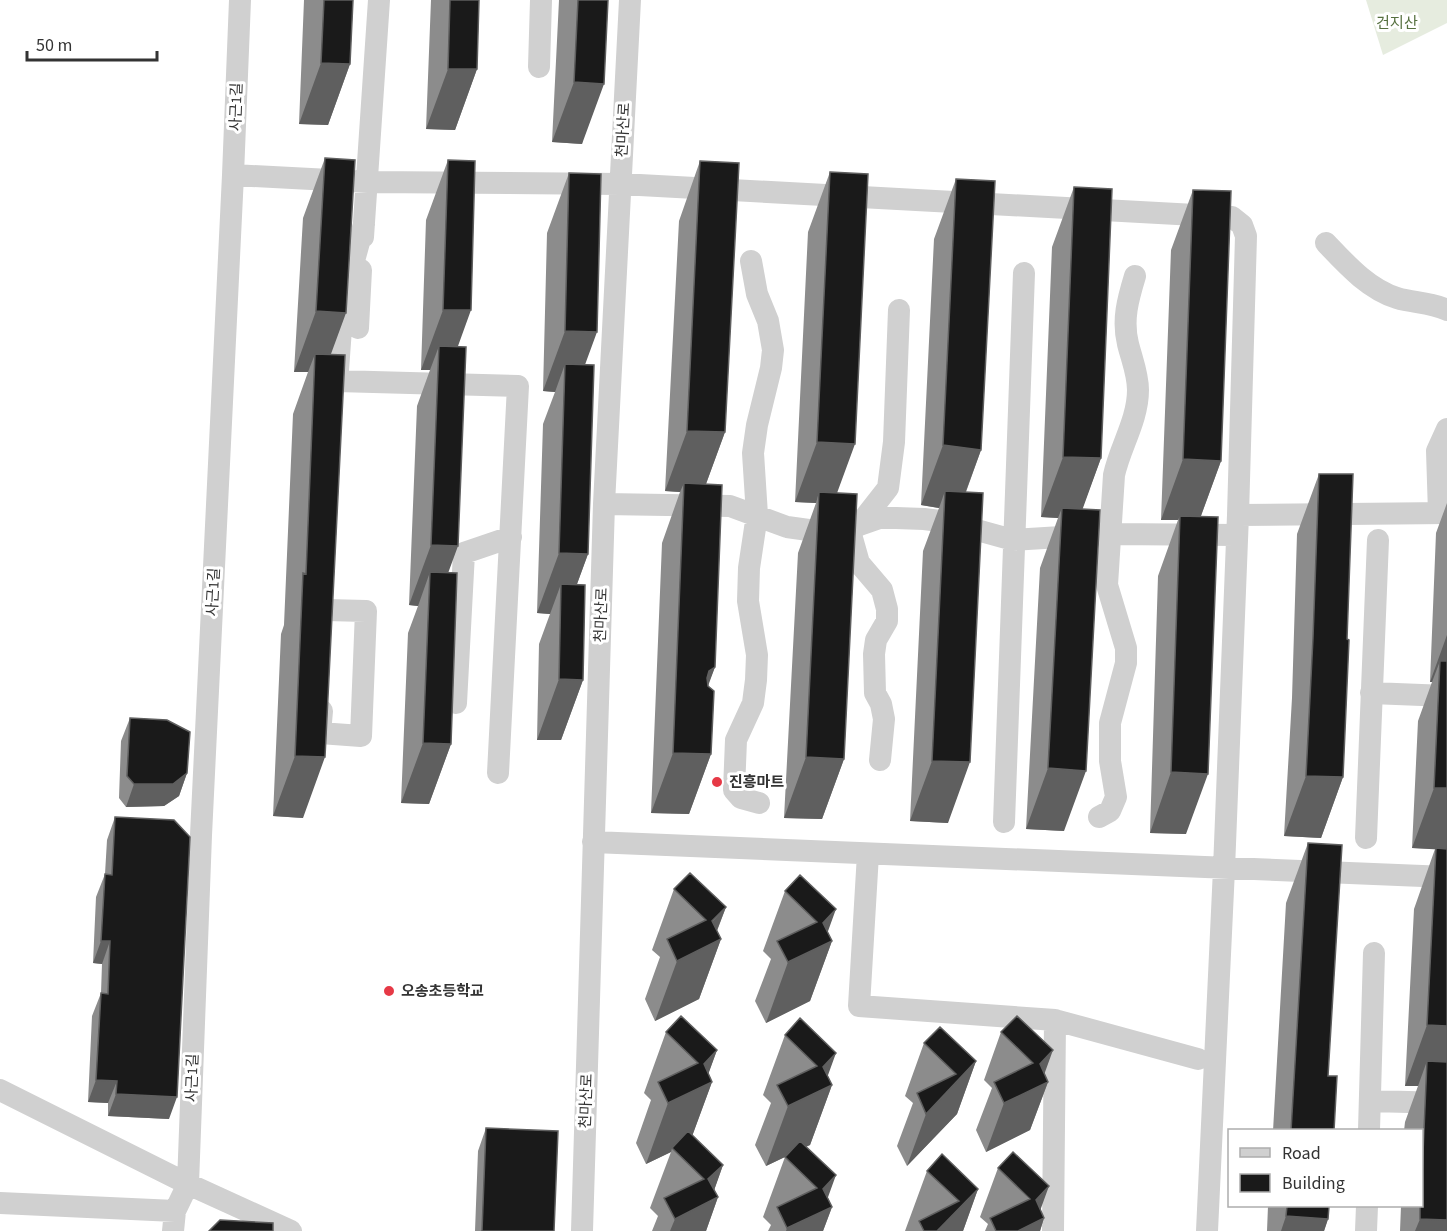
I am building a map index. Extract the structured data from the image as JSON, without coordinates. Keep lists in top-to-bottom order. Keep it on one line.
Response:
{"streets":{"street":["사근1길","천마산로"]},"parks":["건지산"],"places":["진흥마트","오송초등학교"],"legend":["Road","Building"],"scale_bar":"50 m"}
